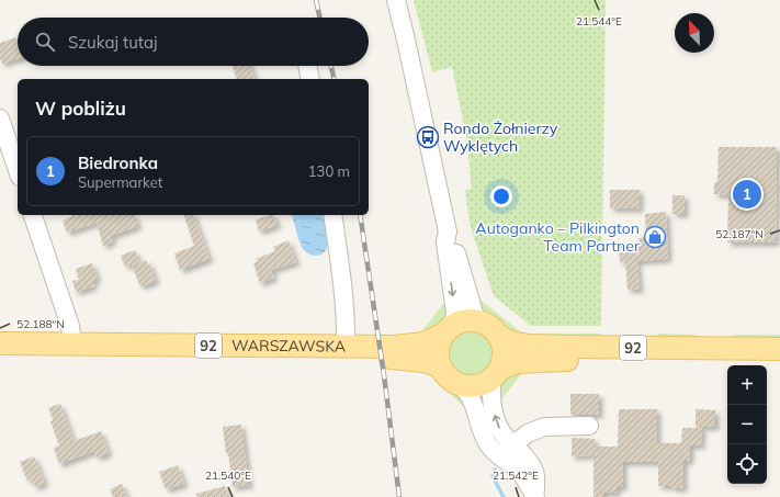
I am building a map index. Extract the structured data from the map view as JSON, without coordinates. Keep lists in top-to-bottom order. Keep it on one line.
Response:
{"streets":{"main road":["92","WARSZAWSKA"]},"crossings":[["92","WARSZAWSKA"]],"places":{"bus stop":["Rondo Żołnierzy Wyklętych"],"shop":["Autoganko – Pilkington Team Partner"]},"north":"top left","page":{"search":"Szukaj tutaj","heading":"W pobliżu","list":[{"mark":"1","name":"Biedronka","note":"Supermarket","value":"130 m"}],"pins":"1","map_buttons":["+","−"]},"coordinates":["21.544°E","52.187°N","52.188°N","21.540°E","21.542°E"]}
